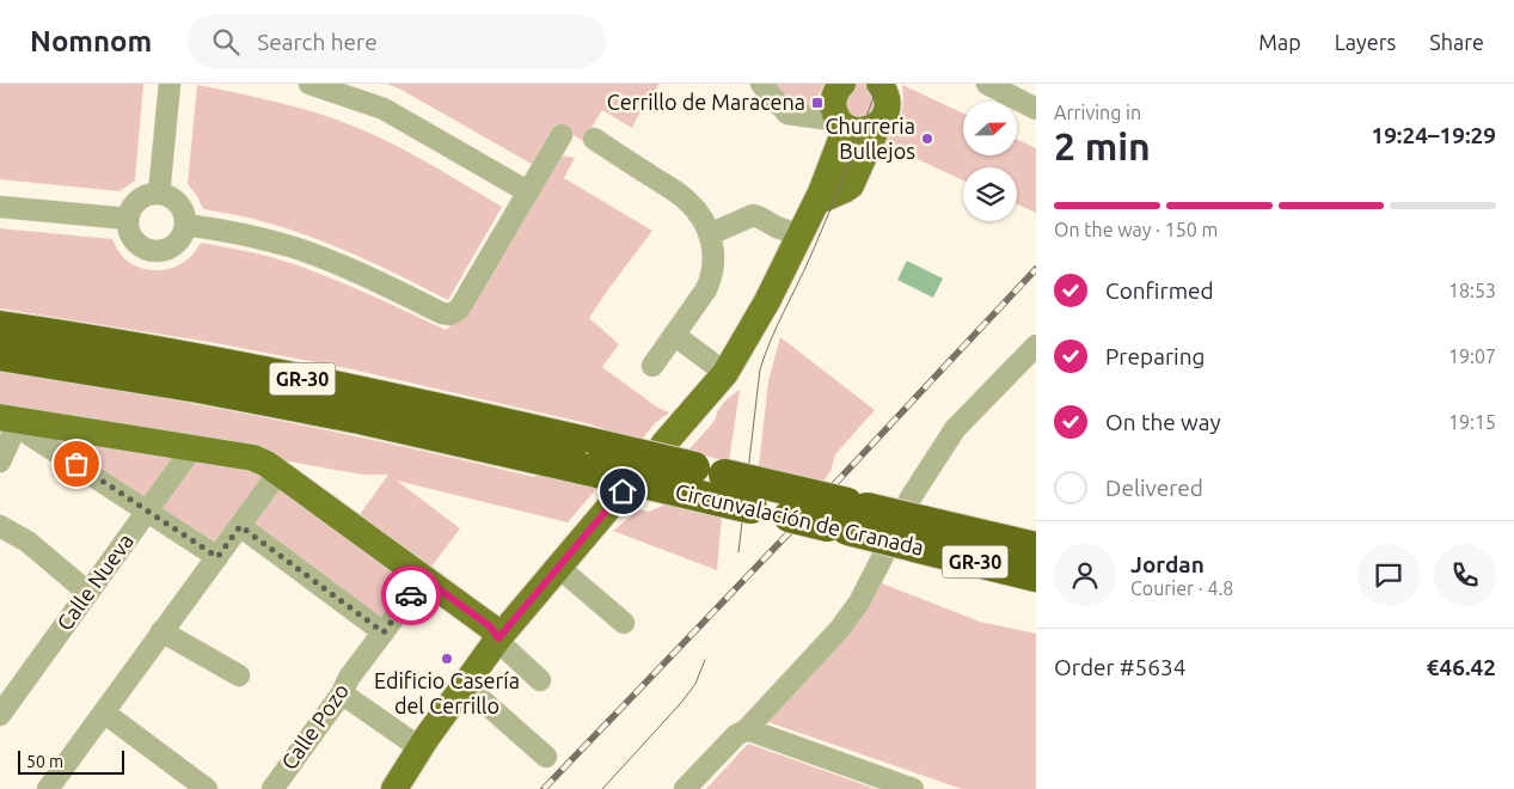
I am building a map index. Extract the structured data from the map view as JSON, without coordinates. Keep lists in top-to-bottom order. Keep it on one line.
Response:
{"streets":{"highway":["GR-30","Circunvalación de Granada"],"street":["Calle Nueva","Calle Pozo"]},"places":{"transit":["Cerrillo de Maracena"],"other":["Churreria Bullejos","Edificio Casería del Cerrillo"]},"scale_bar":"50 m","north":"right","page":{"header":"Nomnom","search":"Search here","nav":["Map","Layers","Share"],"heading":["2 min","Arriving in","19:24–19:29"],"panel":["Jordan","Courier · 4.8","Order #5634","€46.42"],"bar":"On the way · 150 m","list":[["Confirmed","18:53"],["Preparing","19:07"],["On the way","19:15"],"Delivered"],"scale":"50 m"}}
